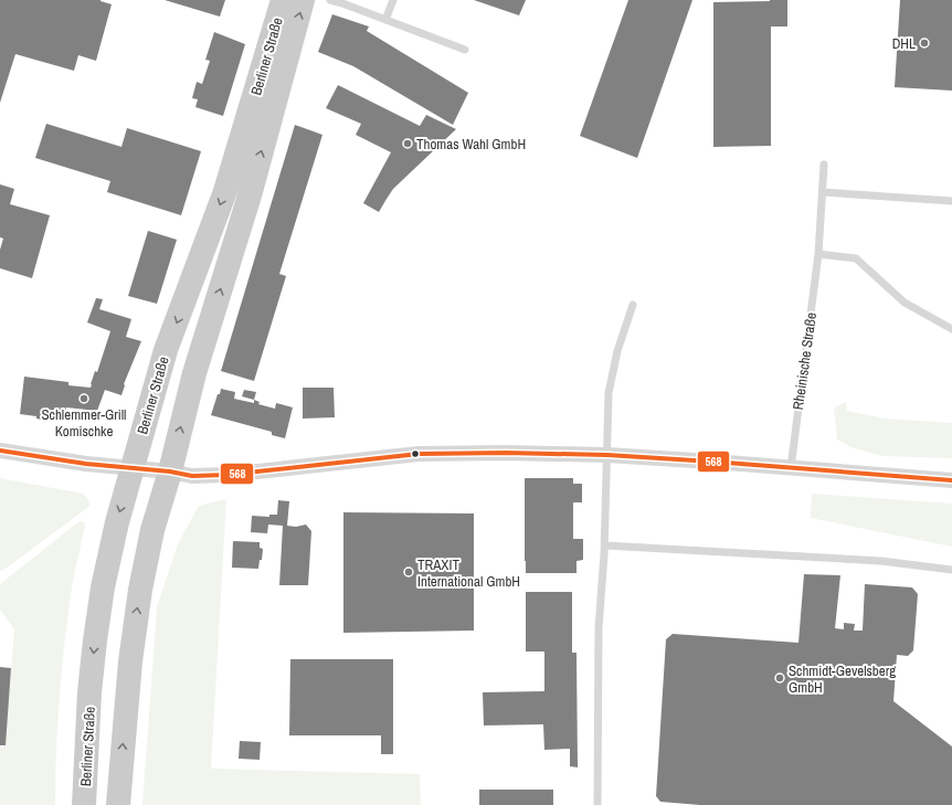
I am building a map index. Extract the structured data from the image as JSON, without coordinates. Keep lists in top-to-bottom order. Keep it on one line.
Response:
{"streets":{"main road":["Berliner Straße"],"lane":["Rheinische Straße"]},"places":["DHL","Thomas Wahl GmbH","Schlemmer-Grill Komischke","TRAXIT International GmbH","Schmidt-Gevelsberg GmbH"],"lines":["transit line 568"]}
